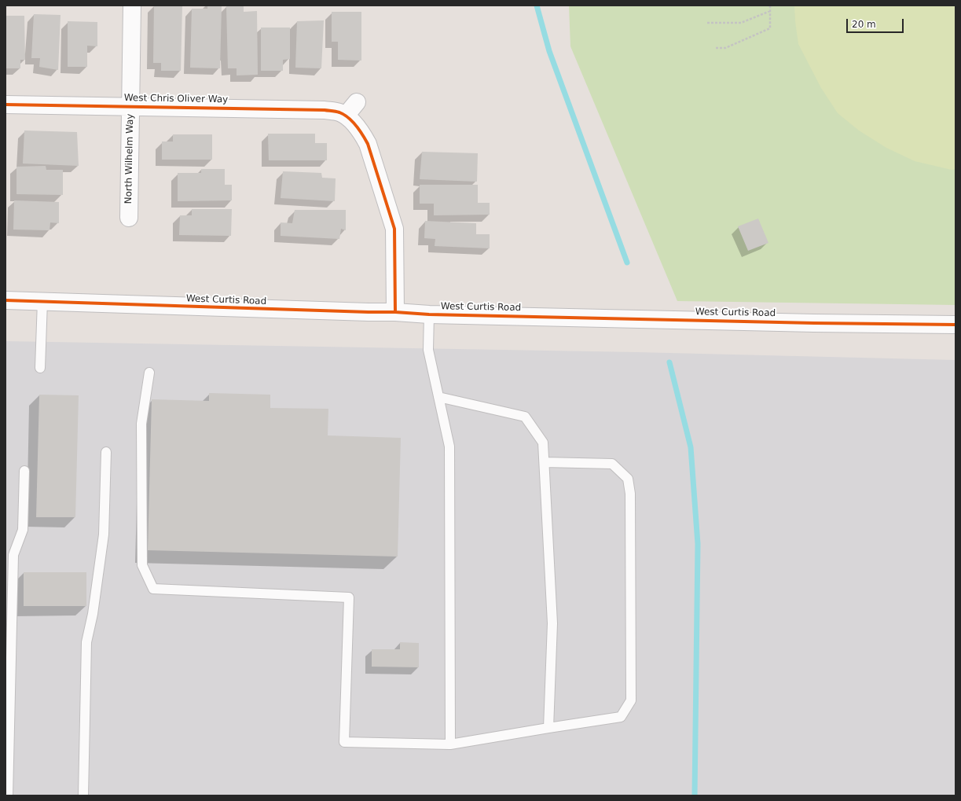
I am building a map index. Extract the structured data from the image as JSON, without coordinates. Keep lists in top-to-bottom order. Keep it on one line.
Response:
{"streets":{"street":["West Chris Oliver Way","North Wilhelm Way","West Curtis Road"]},"crossings":[["West Chris Oliver Way","North Wilhelm Way"]],"scale_bar":"20 m"}
